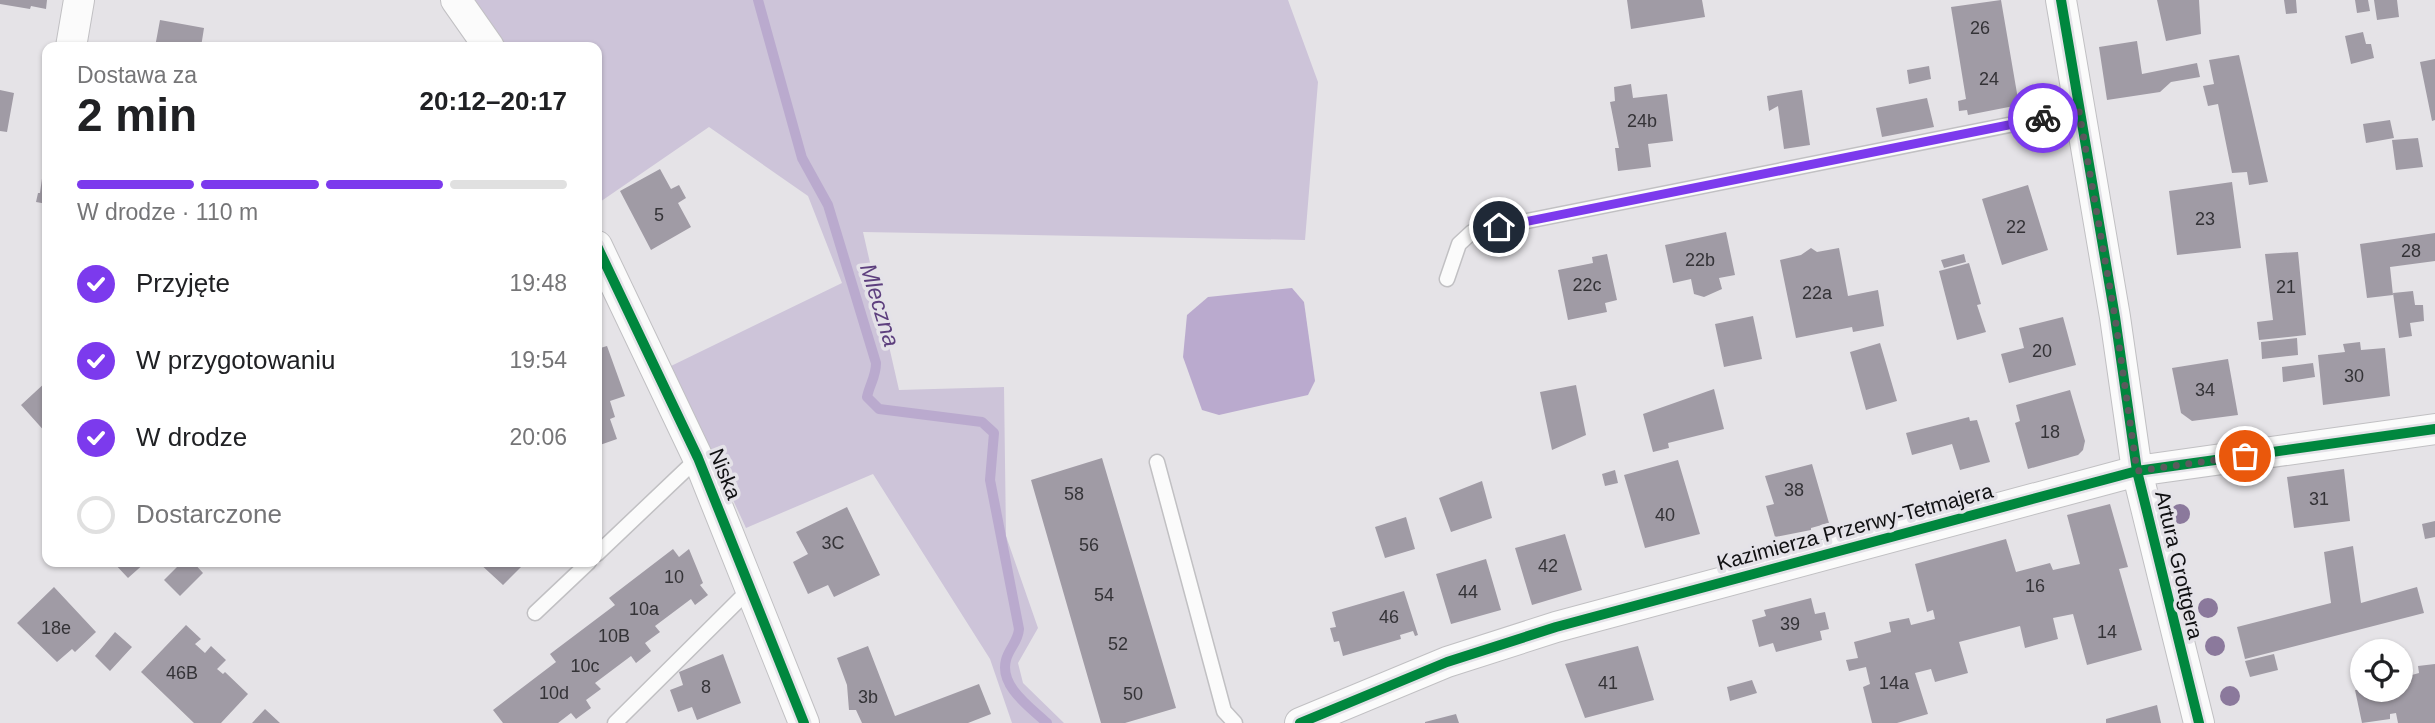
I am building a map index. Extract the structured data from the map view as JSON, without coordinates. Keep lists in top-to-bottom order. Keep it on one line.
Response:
{"streets":{"street":["Niska","Kazimierza Przerwy-Tetmajera","Artura Grottgera"]},"crossings":[["Kazimierza Przerwy-Tetmajera","Artura Grottgera"]],"water":["Mleczna"],"house_numbers":["26","24","24b","5","23","22","28","22b","22c","21","22a","20","30","34","18","38","58","31","40","3C","56","42","10","16","44","54","10a","46","39","18e","14","10B","52","10c","46B","41","14a","8","10d","50","3b"],"page":{"heading":["2 min","Dostawa za","20:12–20:17"],"bar":"W drodze · 110 m","list":[["Przyjęte","19:48"],["W przygotowaniu","19:54"],["W drodze","20:06"],"Dostarczone"]}}
